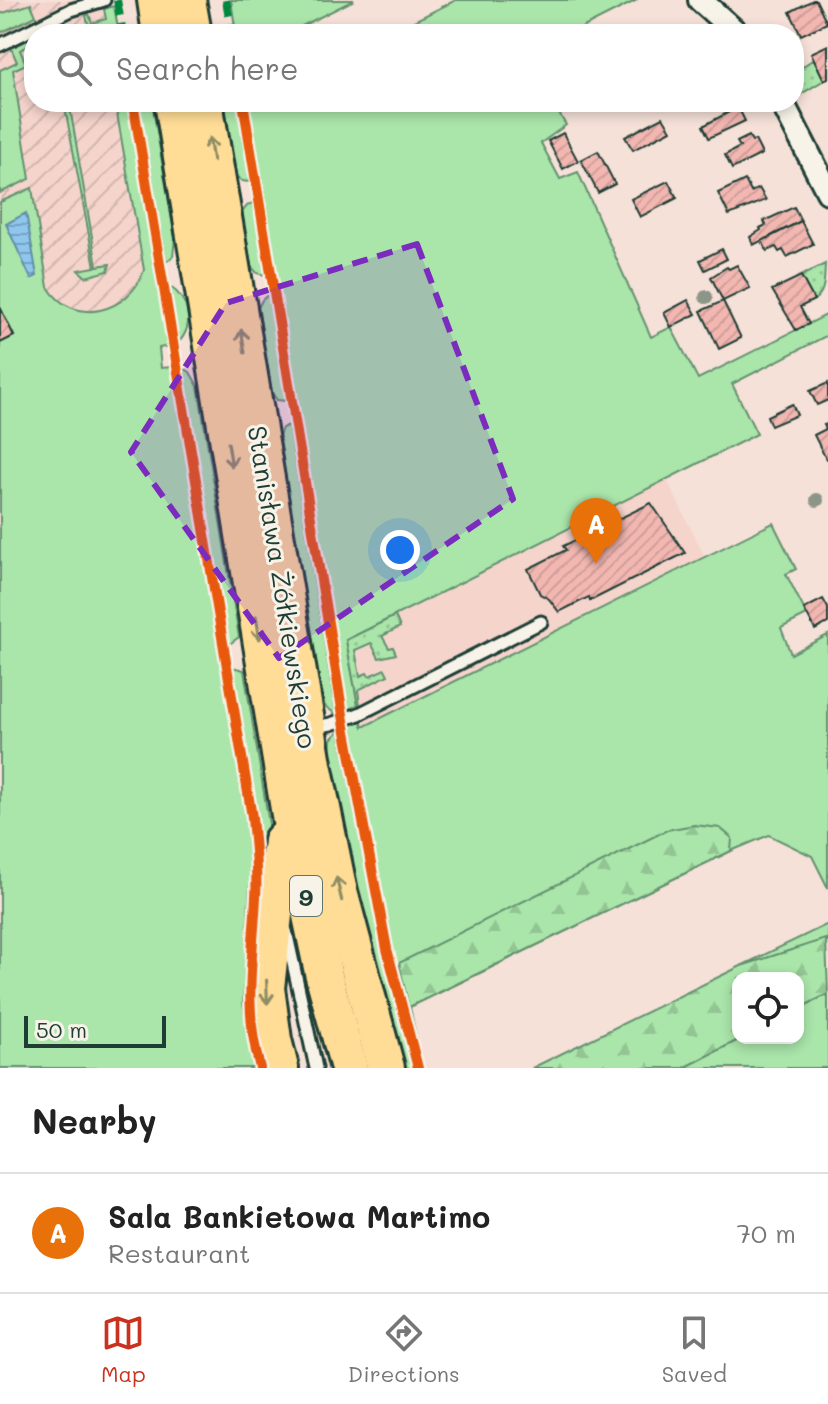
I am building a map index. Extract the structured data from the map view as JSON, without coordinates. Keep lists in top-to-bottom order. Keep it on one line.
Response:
{"streets":{"main road":["Stanisława Żółkiewskiego","9"]},"scale_bar":"50 m","page":{"search":"Search here","pins":"A","scale":"50 m","heading":"Nearby","list":[{"mark":"A","name":"Sala Bankietowa Martimo","note":"Restaurant","value":"70 m"}],"nav":["Map","Directions","Saved"]}}
